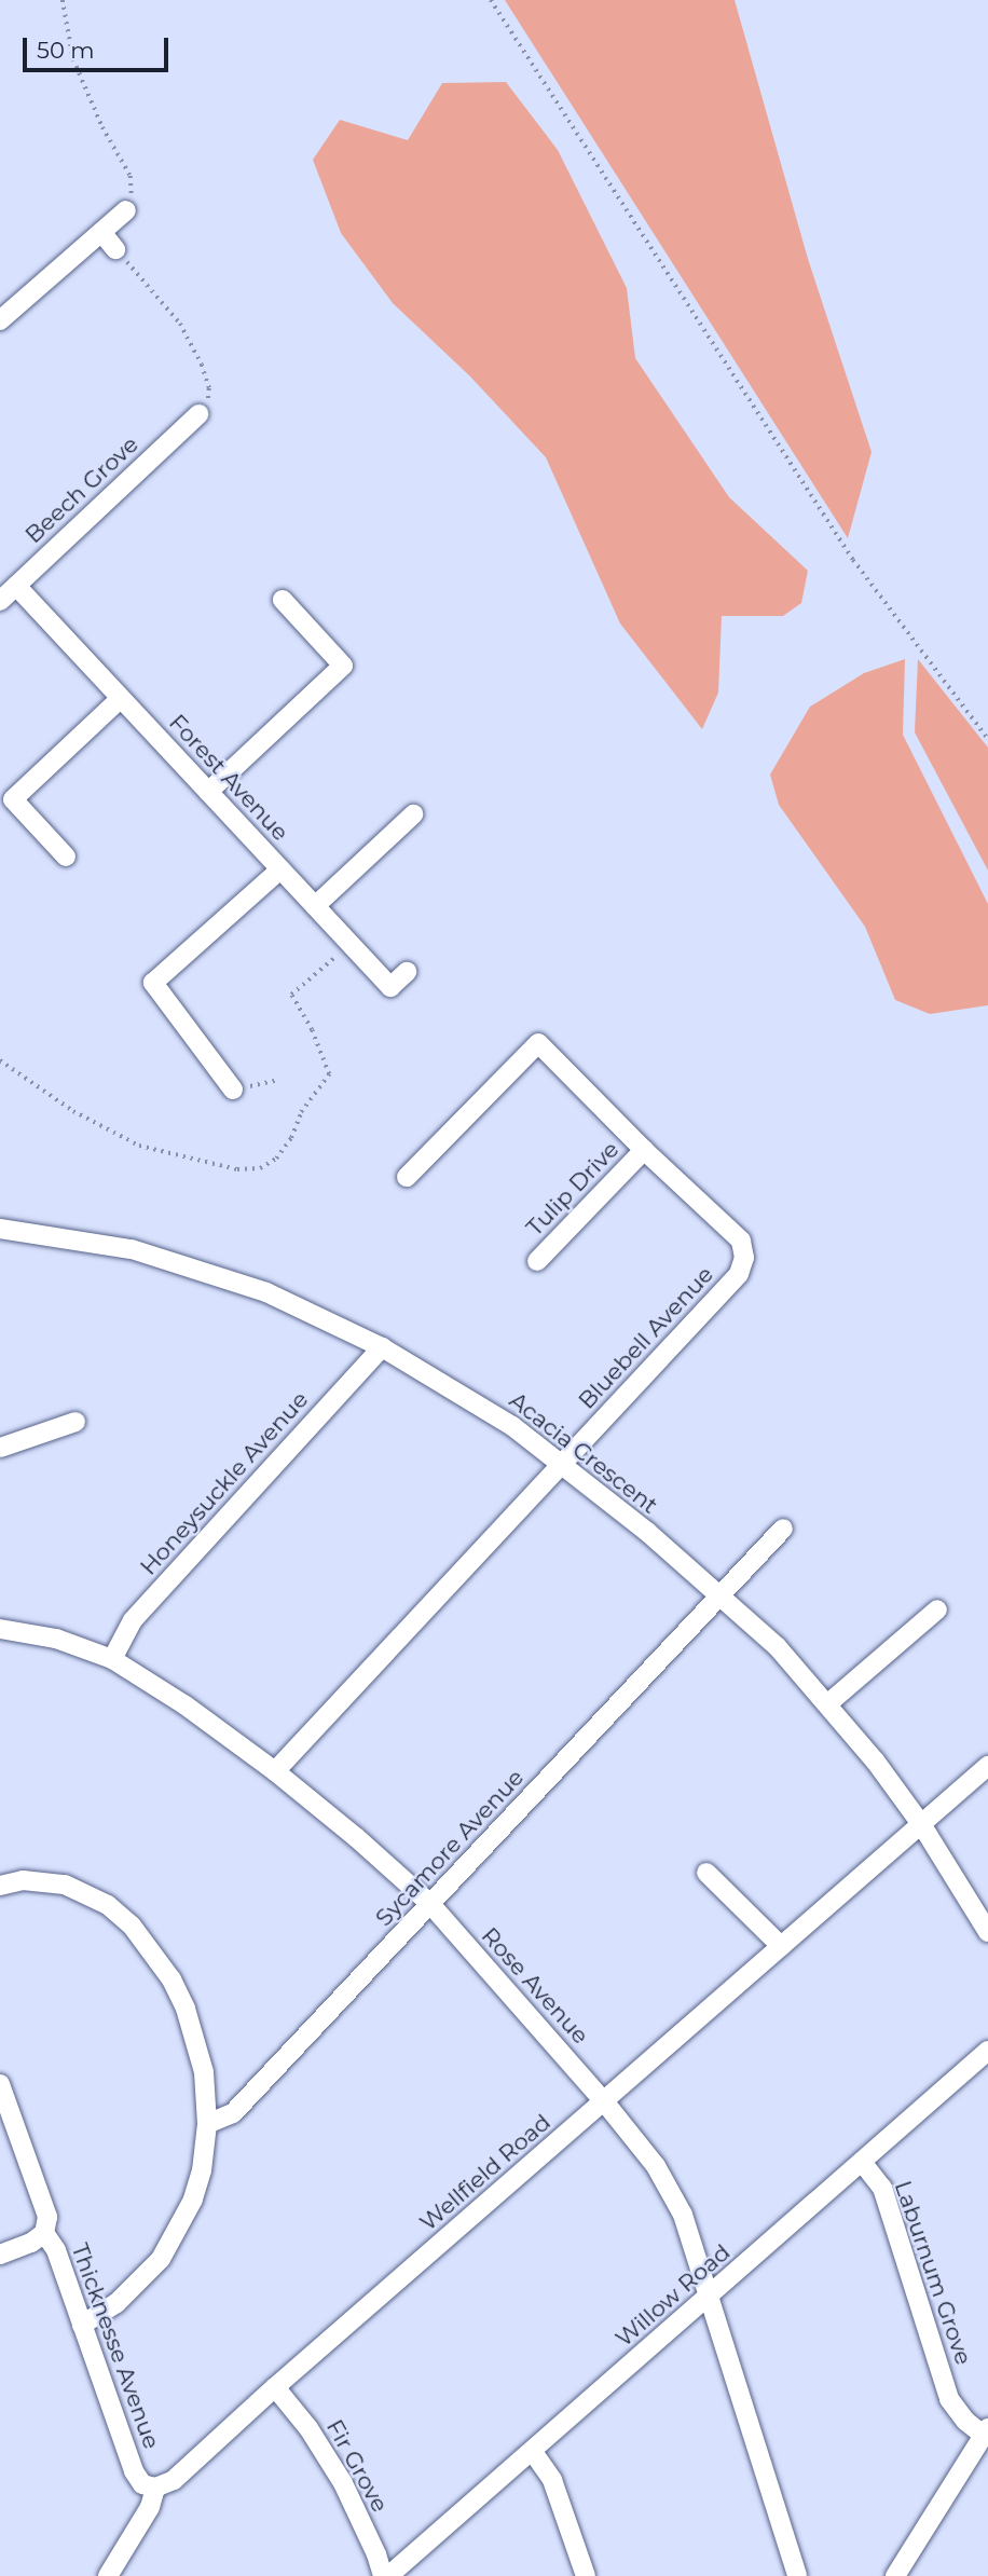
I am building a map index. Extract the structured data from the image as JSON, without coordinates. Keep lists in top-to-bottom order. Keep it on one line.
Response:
{"streets":{"street":["Beech Grove","Forest Avenue","Tulip Drive","Bluebell Avenue","Acacia Crescent","Honeysuckle Avenue","Sycamore Avenue","Rose Avenue","Wellfield Road","Laburnum Grove","Willow Road","Thicknesse Avenue","Fir Grove"]},"crossings":[["Beech Grove","Forest Avenue"],["Tulip Drive","Bluebell Avenue"],["Bluebell Avenue","Acacia Crescent"],["Bluebell Avenue","Rose Avenue"],["Acacia Crescent","Honeysuckle Avenue"],["Acacia Crescent","Sycamore Avenue"],["Acacia Crescent","Wellfield Road"],["Honeysuckle Avenue","Rose Avenue"],["Sycamore Avenue","Rose Avenue"],["Rose Avenue","Wellfield Road"],["Rose Avenue","Willow Road"],["Wellfield Road","Thicknesse Avenue"],["Wellfield Road","Fir Grove"],["Laburnum Grove","Willow Road"],["Willow Road","Fir Grove"]],"scale_bar":"50 m"}
